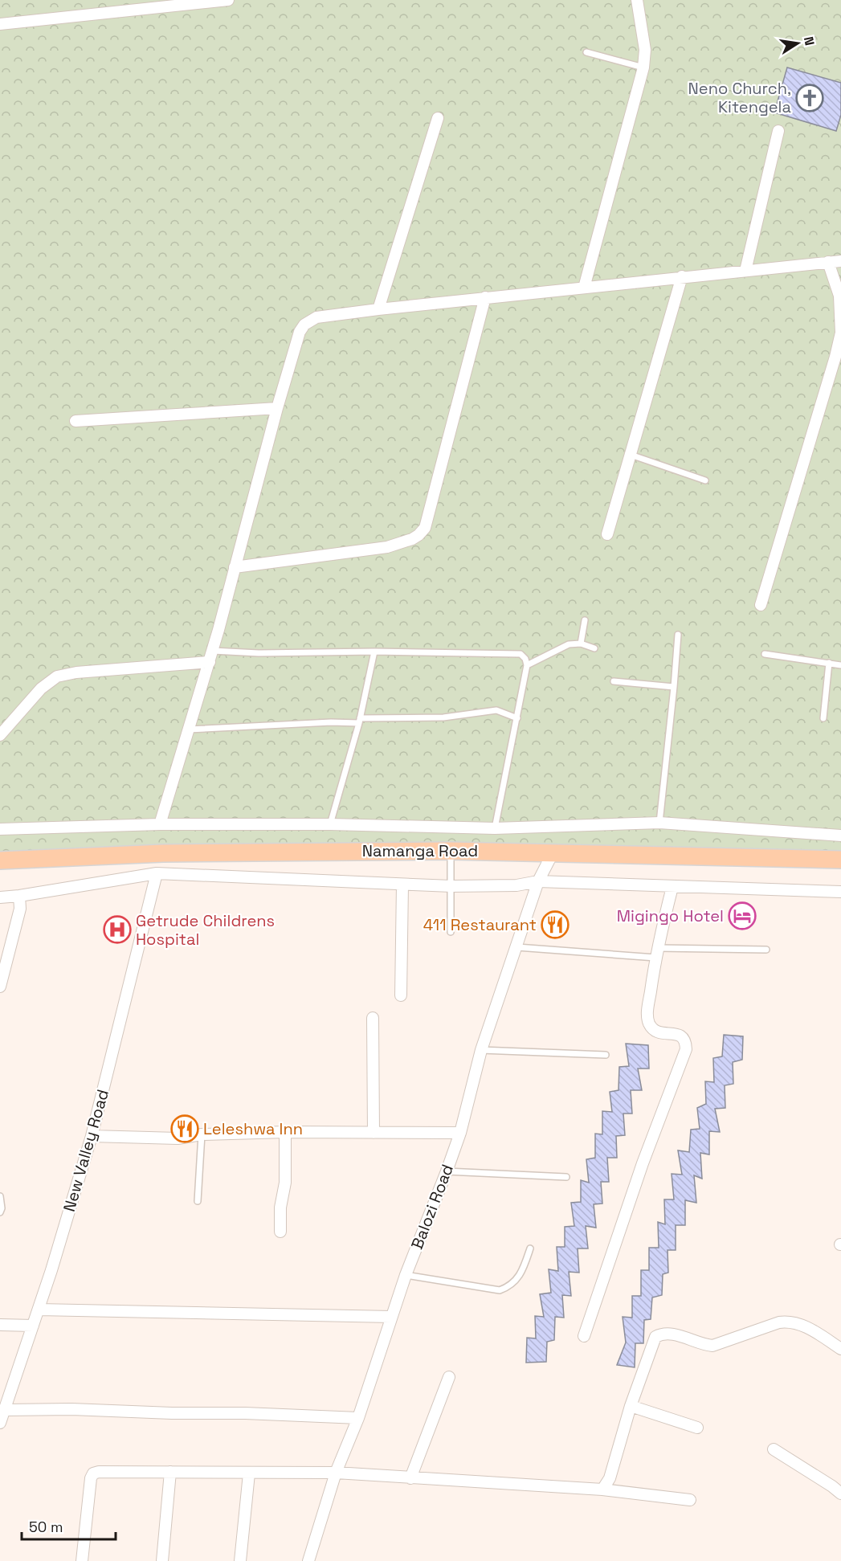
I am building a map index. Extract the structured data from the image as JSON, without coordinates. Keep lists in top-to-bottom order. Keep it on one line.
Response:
{"streets":{"highway":["Namanga Road"],"street":["New Valley Road","Balozi Road"]},"crossings":[["Namanga Road","Balozi Road"]],"places":{"church":["Neno Church, Kitengela"],"hotel":["Migingo Hotel"],"restaurant":["411 Restaurant","Leleshwa Inn"],"hospital":["Getrude Childrens Hospital"]},"scale_bar":"50 m","north":"right"}
